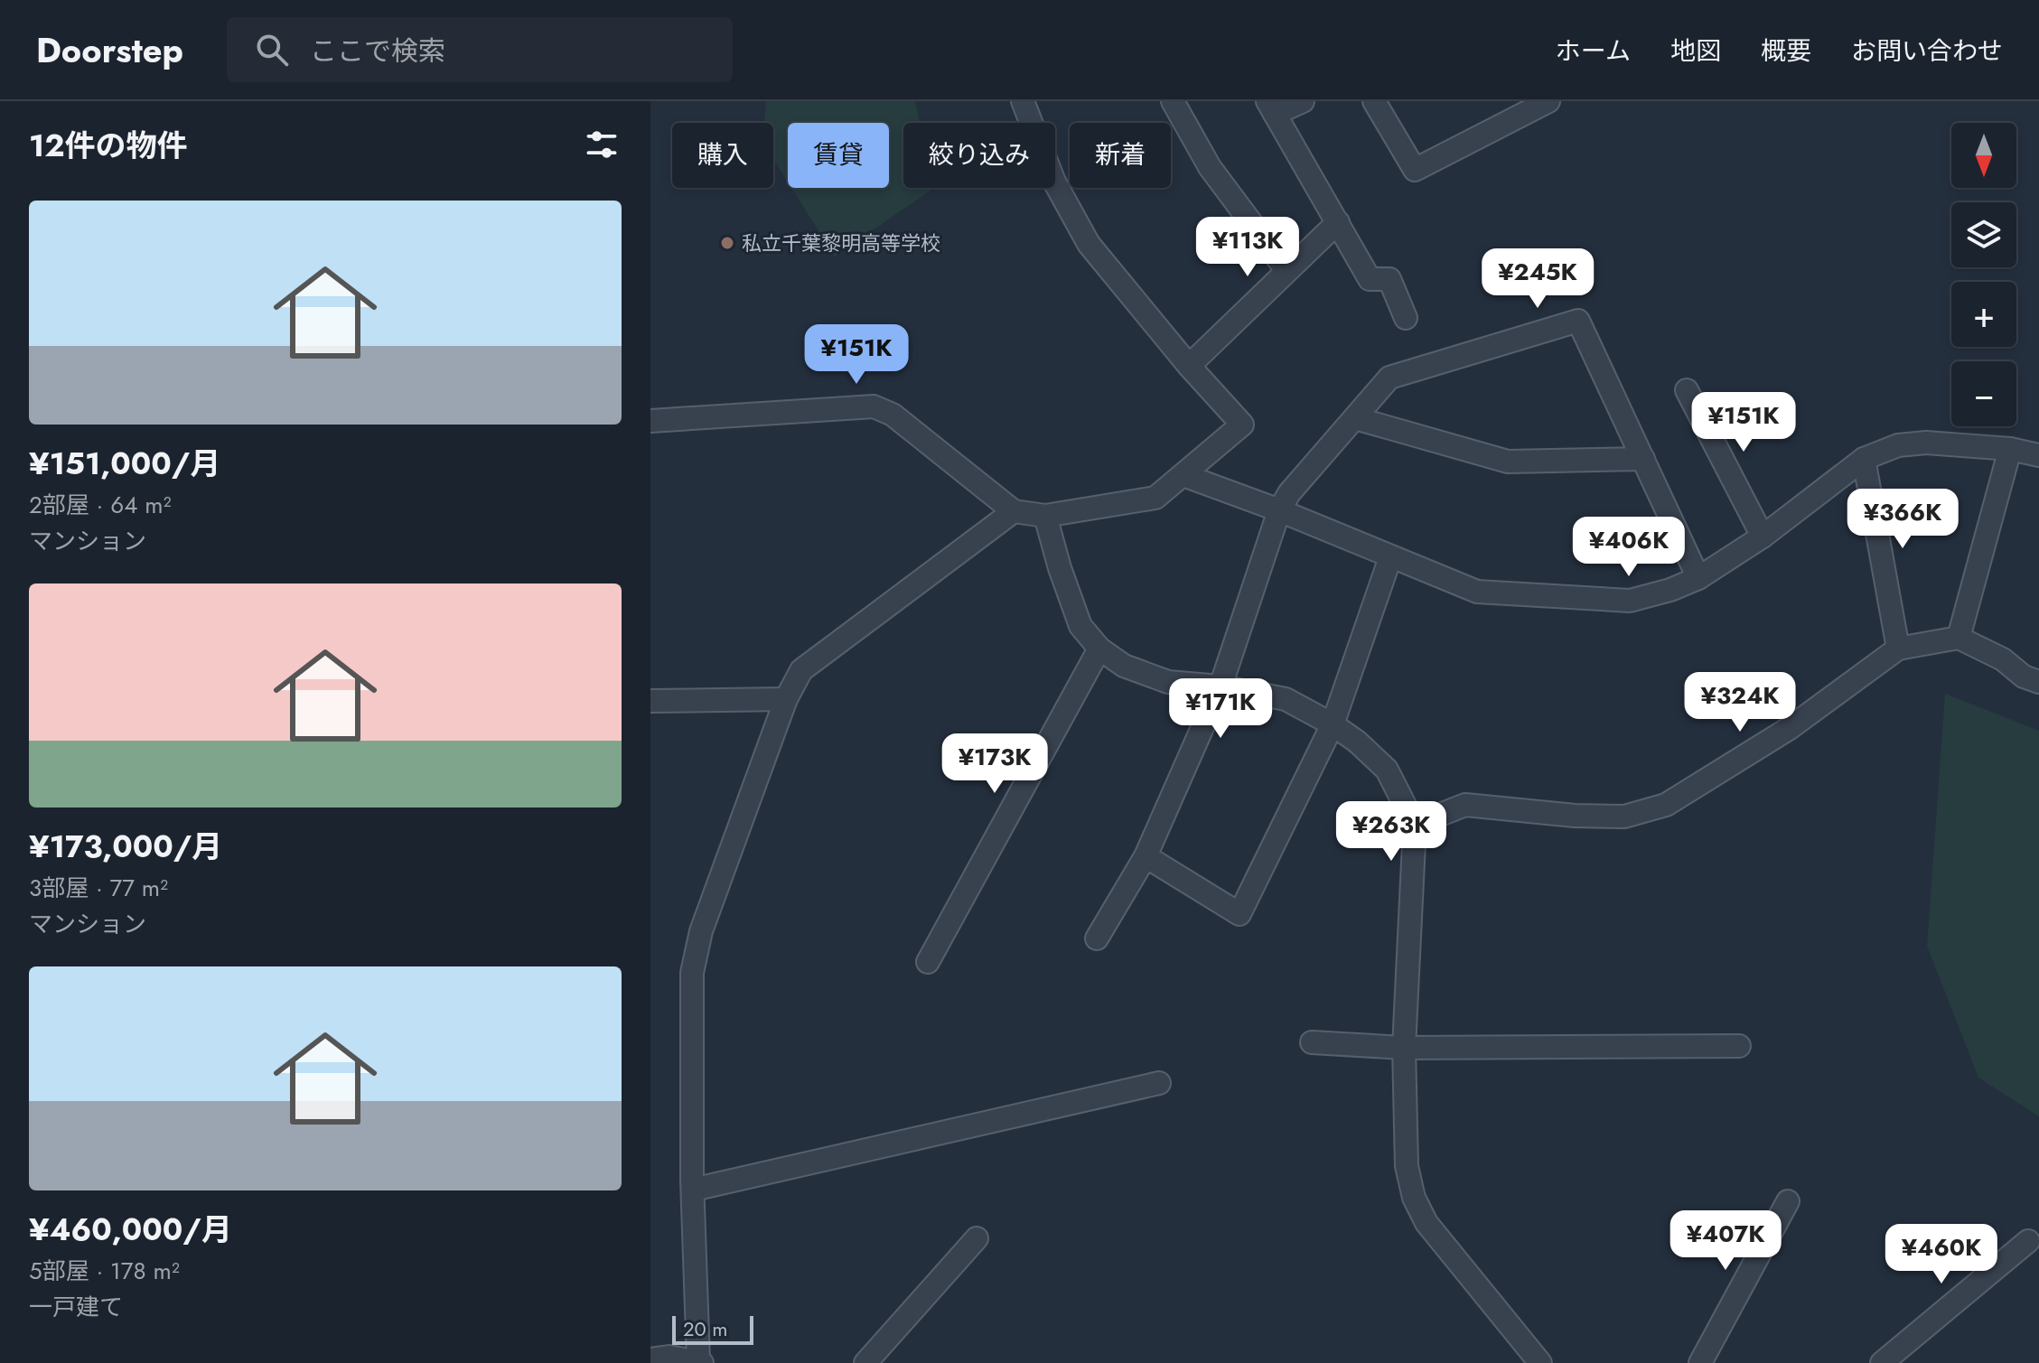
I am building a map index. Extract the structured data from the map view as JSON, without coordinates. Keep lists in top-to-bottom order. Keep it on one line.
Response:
{"places":["私立千葉黎明高等学校"],"scale_bar":"20 m","north":"bottom","page":{"header":"Doorstep","search":"ここで検索","nav":["ホーム","地図","概要","お問い合わせ"],"heading":"12件の物件","map_buttons":["+","−"],"chip":["購入","賃貸","絞り込み","新着"],"list":[{"name":"¥151,000/月","note":"2部屋 · 64 m² · マンション"},{"name":"¥173,000/月","note":"3部屋 · 77 m² · マンション"},{"name":"¥460,000/月","note":"5部屋 · 178 m² · 一戸建て"}],"price":["¥113K","¥245K","¥151K","¥151K","¥366K","¥406K","¥324K","¥171K","¥173K","¥263K","¥407K","¥460K"],"scale":"20 m"}}
